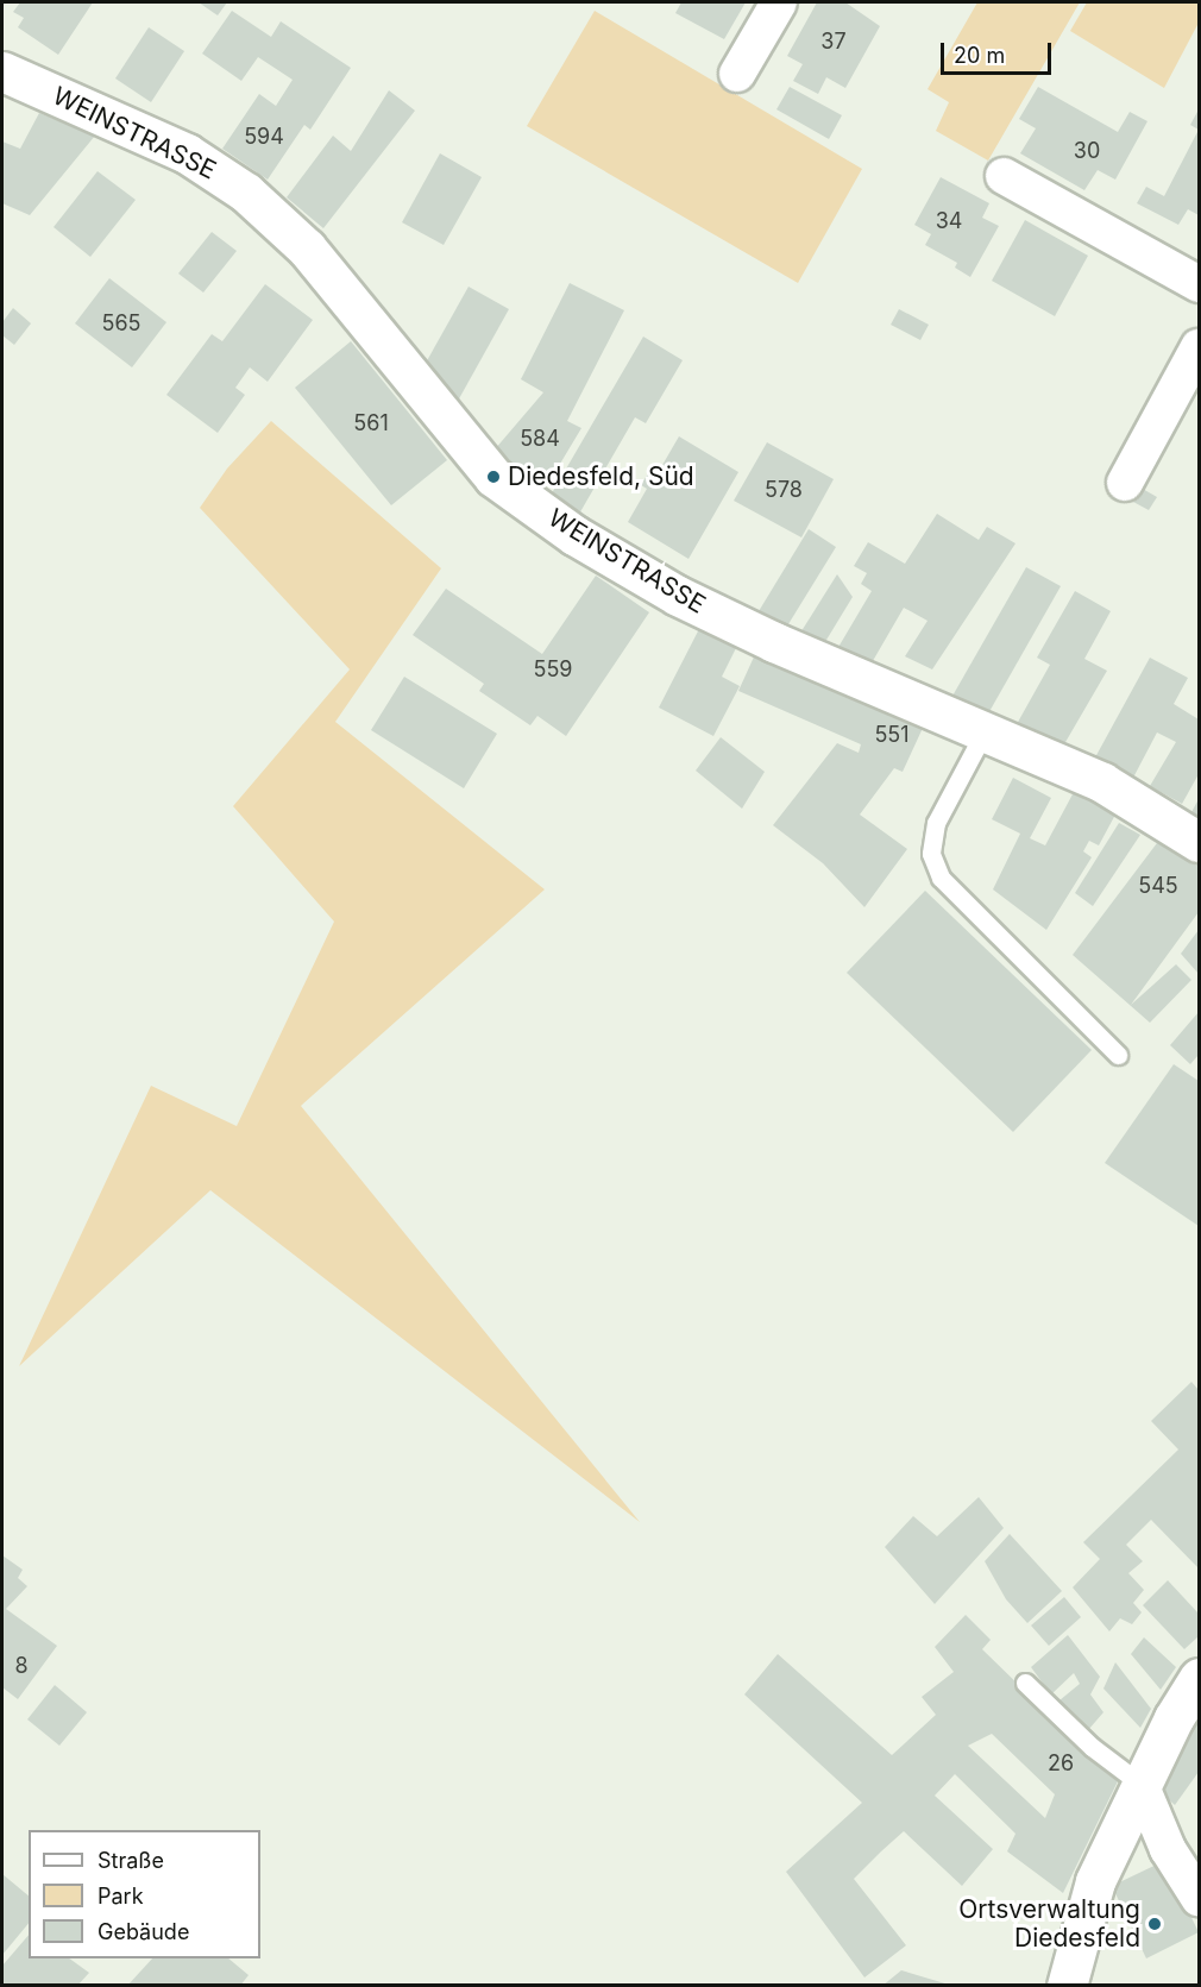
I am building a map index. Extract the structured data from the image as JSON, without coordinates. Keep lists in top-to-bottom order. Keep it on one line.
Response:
{"streets":{"street":["WEINSTRASSE"]},"places":["Diedesfeld, Süd","Ortsverwaltung Diedesfeld"],"house_numbers":["37","594","30","34","565","561","584","578","559","551","545","8","26"],"legend":["Straße","Park","Gebäude"],"scale_bar":"20 m"}
